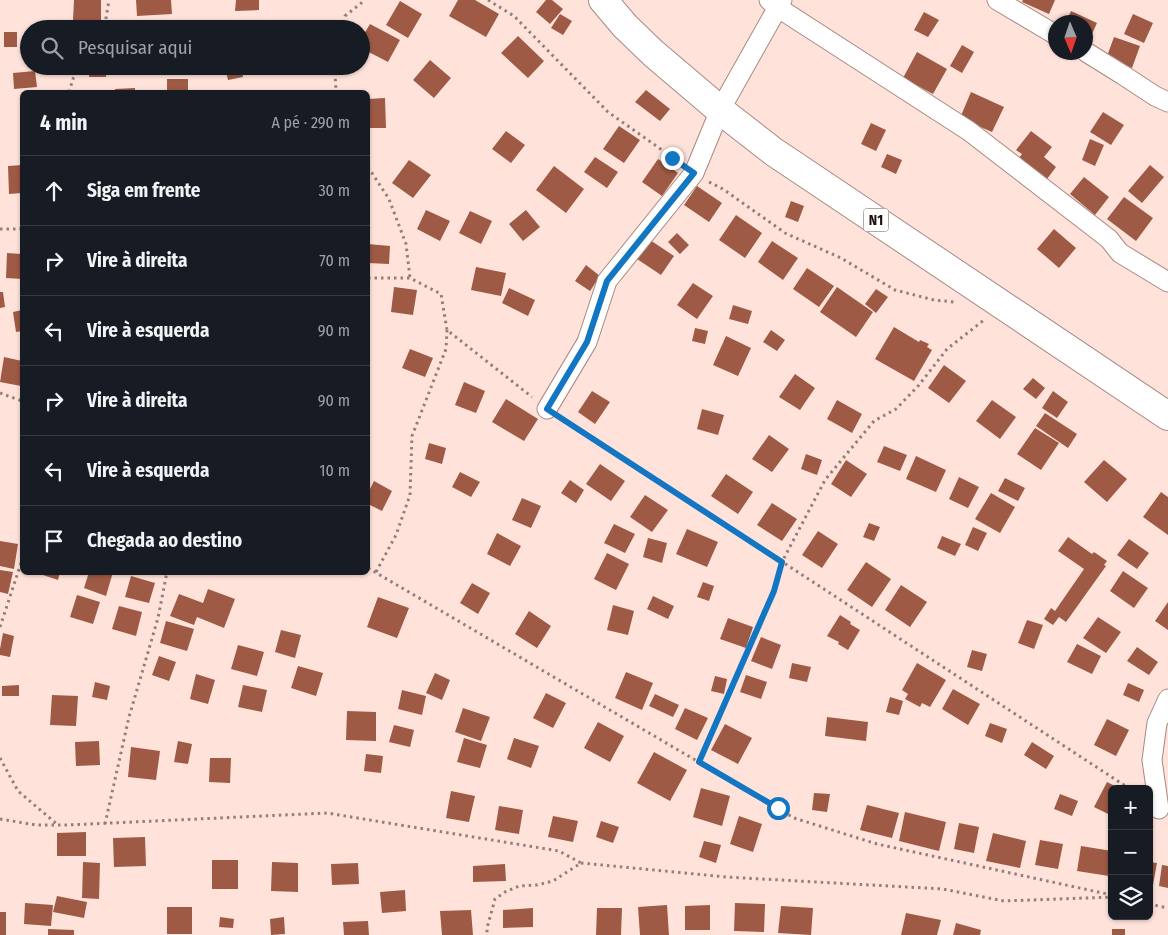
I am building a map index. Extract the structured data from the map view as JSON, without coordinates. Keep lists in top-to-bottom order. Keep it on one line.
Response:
{"streets":{"highway":["N1"]},"north":"bottom","page":{"search":"Pesquisar aqui","heading":["4 min","A pé · 290 m"],"list":[["Siga em frente","30 m"],["Vire à direita","70 m"],["Vire à esquerda","90 m"],["Vire à direita","90 m"],["Vire à esquerda","10 m"],"Chegada ao destino"],"map_buttons":["+","−"]}}
